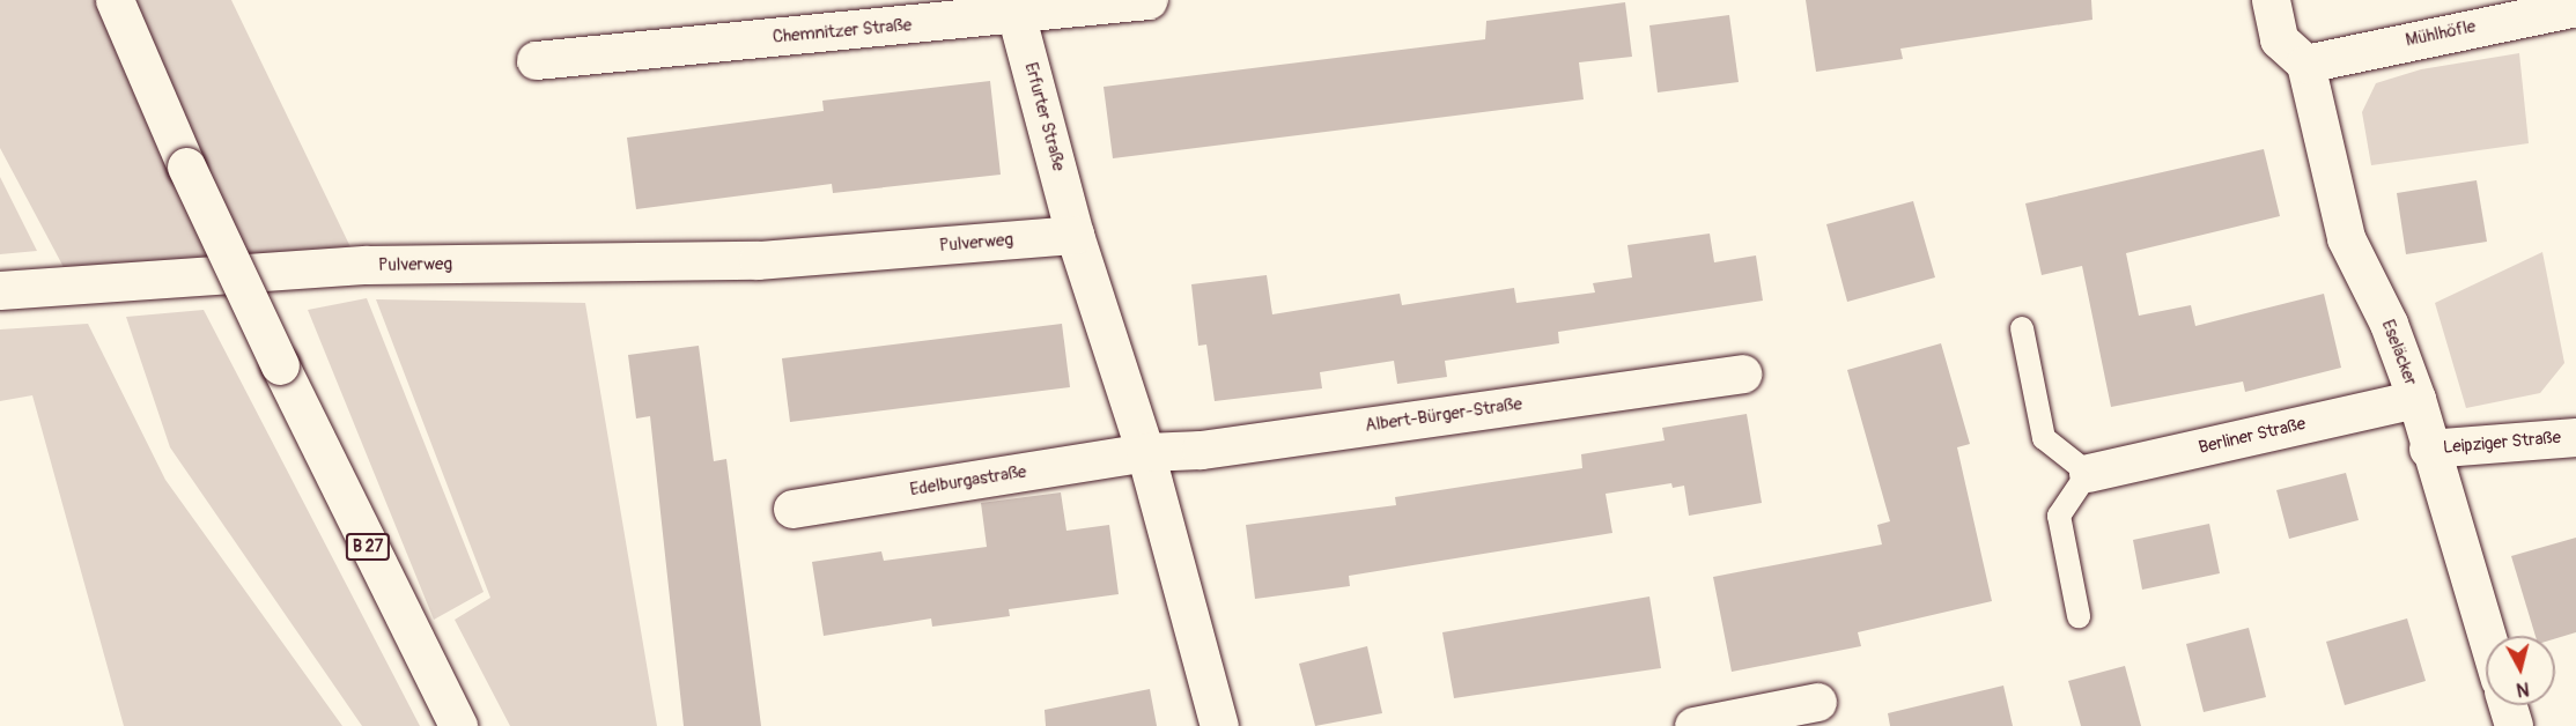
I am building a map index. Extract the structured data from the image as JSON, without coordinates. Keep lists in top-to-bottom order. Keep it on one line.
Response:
{"streets":{"street":["Chemnitzer Straße","Mühlhöfle","Erfurter Straße","Pulverweg","Eseläcker","Albert-Bürger-Straße","Berliner Straße","Leipziger Straße","Edelburgastraße","B 27"]},"crossings":[["Chemnitzer Straße","Erfurter Straße"],["Mühlhöfle","Eseläcker"],["Erfurter Straße","Pulverweg"],["Eseläcker","Berliner Straße"],["Eseläcker","Leipziger Straße"],["Albert-Bürger-Straße","Edelburgastraße"]],"north":"bottom"}
